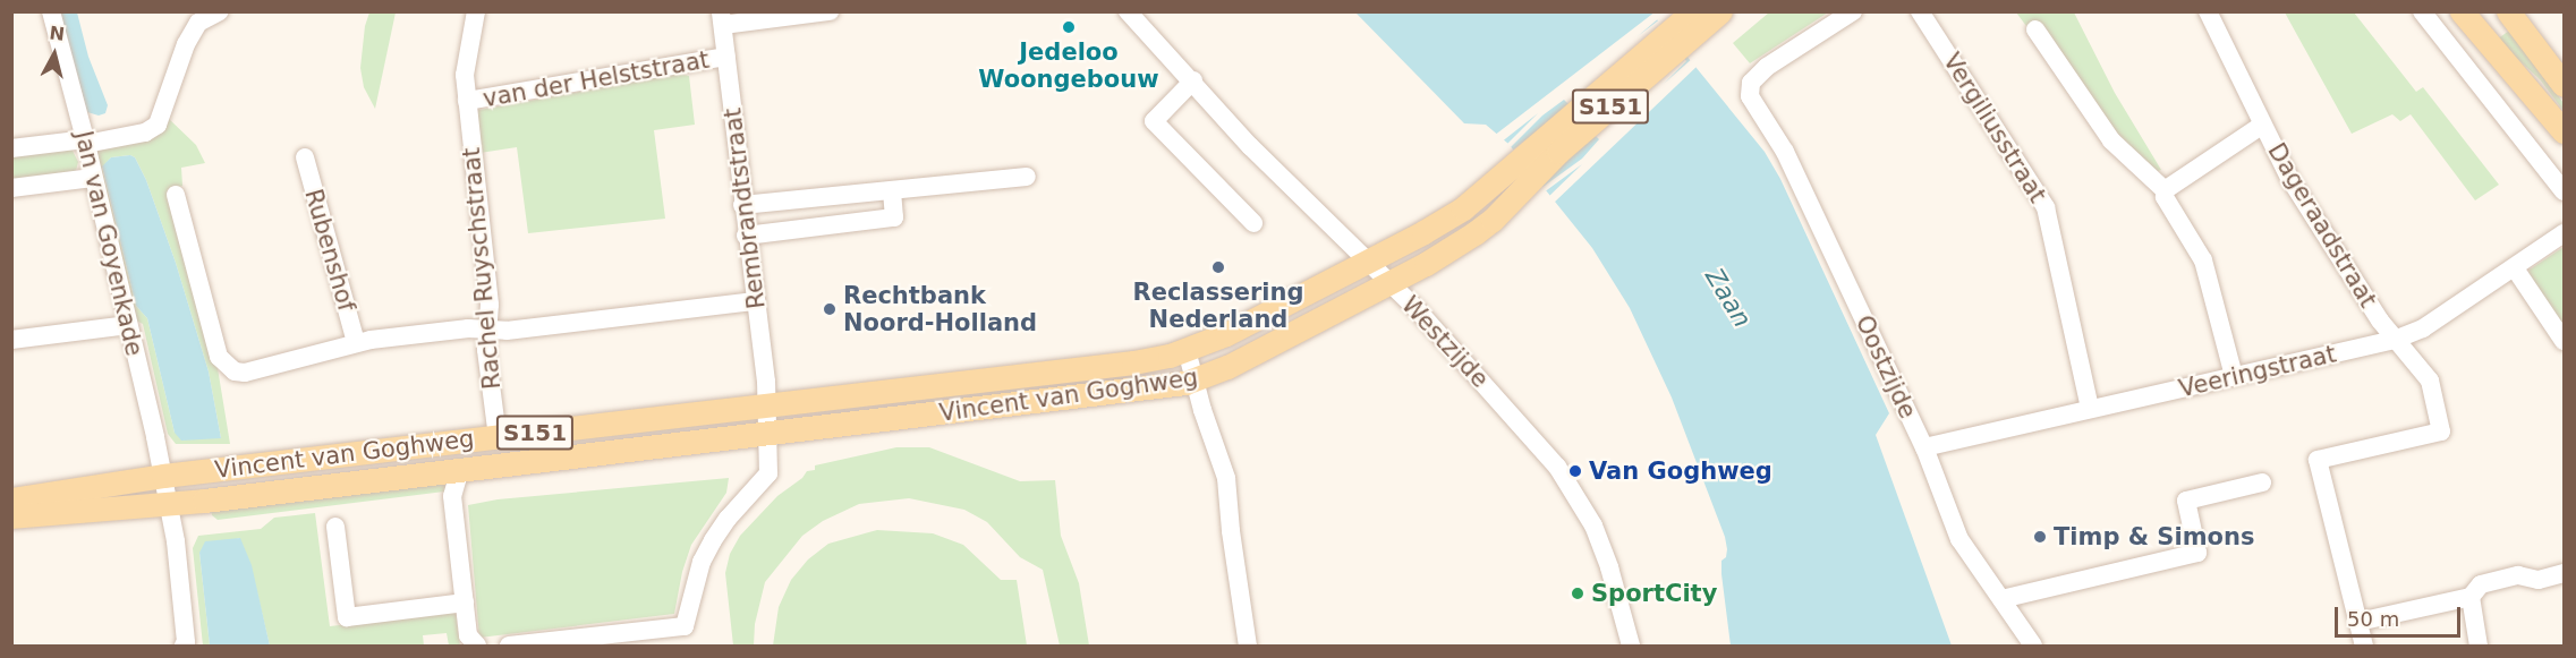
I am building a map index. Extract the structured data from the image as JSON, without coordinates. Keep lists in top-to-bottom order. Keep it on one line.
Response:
{"streets":{"main road":["S151","Vincent van Goghweg"],"street":["van der Helststraat","Vergiliusstraat","Rembrandtstraat","Dageraadstraat","Jan van Goyenkade","Rubenshof","Rachel Ruyschstraat","Westzijde","Oostzijde","Veeringstraat"]},"crossings":[["van der Helststraat","Rembrandtstraat"],["van der Helststraat","Rachel Ruyschstraat"],["S151","Westzijde"],["S151","Vincent van Goghweg"],["Vergiliusstraat","Veeringstraat"],["Rembrandtstraat","Vincent van Goghweg"],["Dageraadstraat","Veeringstraat"],["Jan van Goyenkade","Vincent van Goghweg"],["Rachel Ruyschstraat","Vincent van Goghweg"],["Westzijde","Vincent van Goghweg"],["Oostzijde","Veeringstraat"]],"water":["Zaan"],"places":["Jedeloo Woongebouw","Reclassering Nederland","Rechtbank Noord-Holland","Van Goghweg","Timp & Simons","SportCity"],"scale_bar":"50 m","north":"top"}
